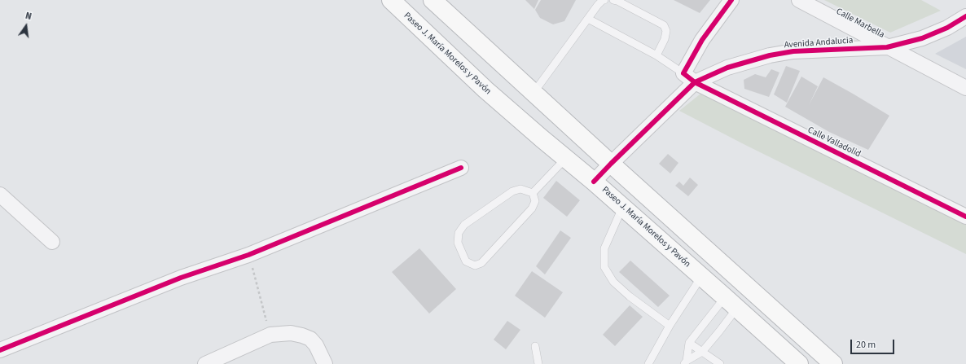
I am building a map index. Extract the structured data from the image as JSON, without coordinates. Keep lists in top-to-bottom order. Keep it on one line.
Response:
{"streets":{"highway":["Paseo J. María Morelos y Pavón"],"street":["Calle Marbella","Avenida Andalucia","Calle Valladolid"]},"crossings":[["Calle Marbella","Avenida Andalucia"],["Avenida Andalucia","Paseo J. María Morelos y Pavón"],["Avenida Andalucia","Calle Valladolid"]],"scale_bar":"20 m","north":"top"}
